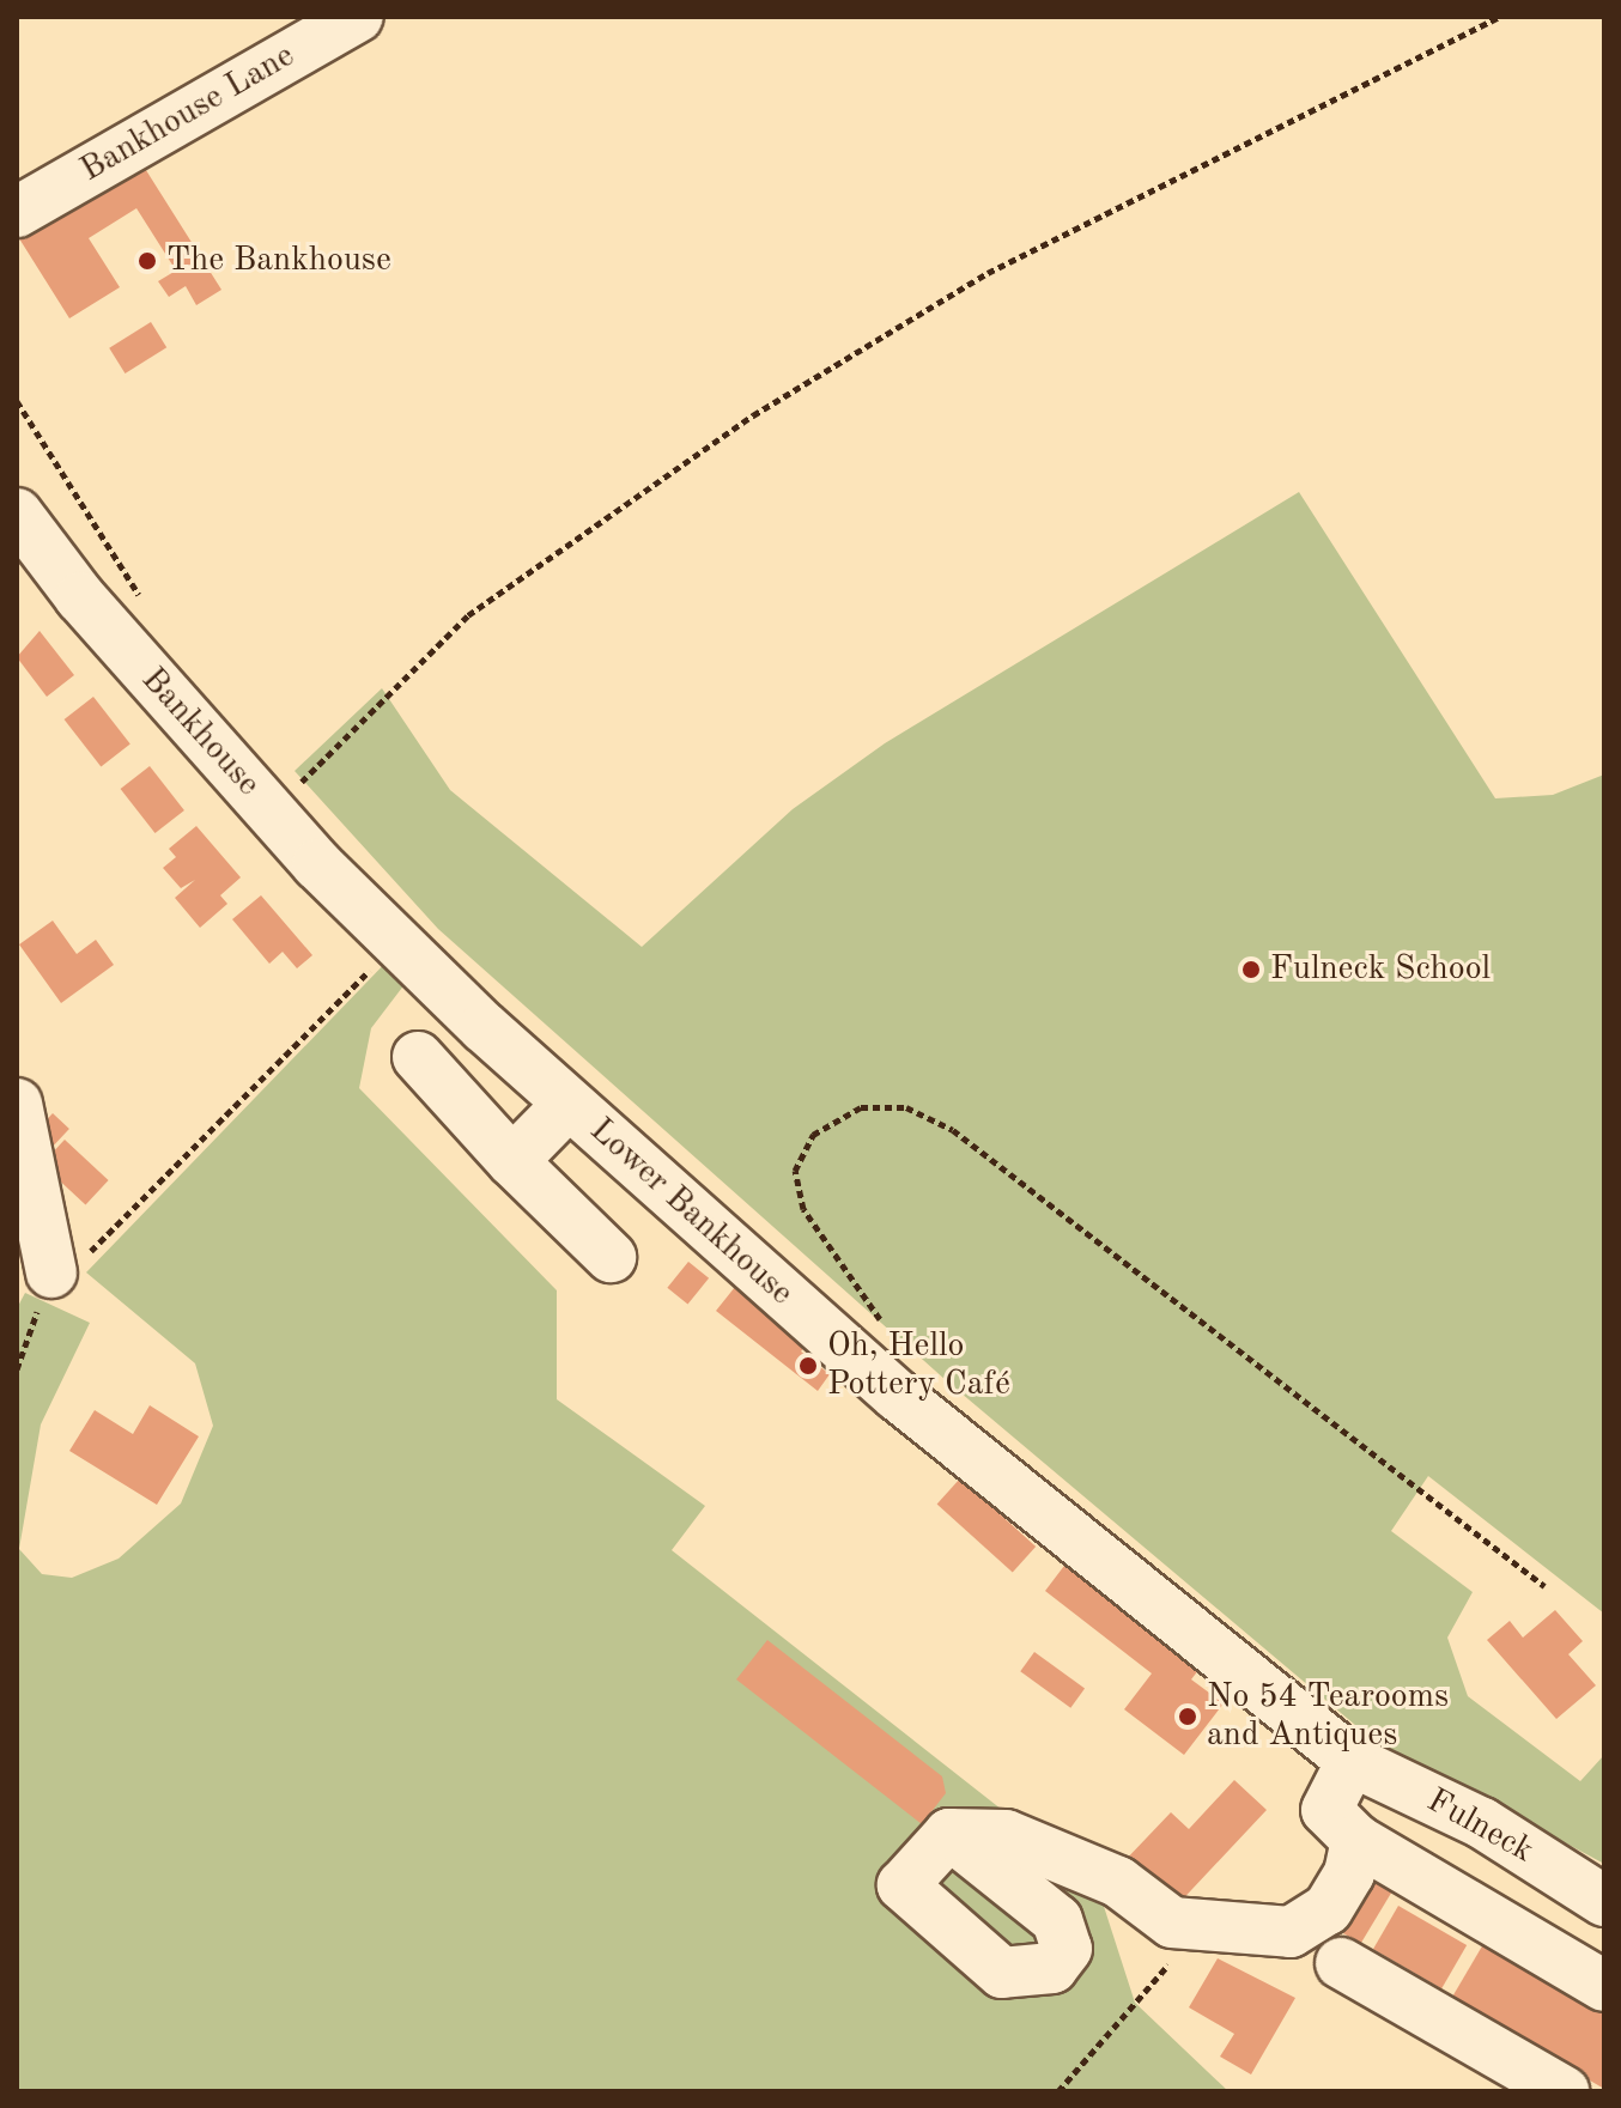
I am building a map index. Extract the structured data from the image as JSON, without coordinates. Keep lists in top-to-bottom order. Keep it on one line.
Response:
{"streets":{"street":["Bankhouse Lane","Bankhouse","Lower Bankhouse","Fulneck"]},"crossings":[["Bankhouse","Lower Bankhouse"],["Lower Bankhouse","Fulneck"]],"places":["The Bankhouse","Fulneck School","Oh, Hello Pottery Café","No 54 Tearooms and Antiques"]}
